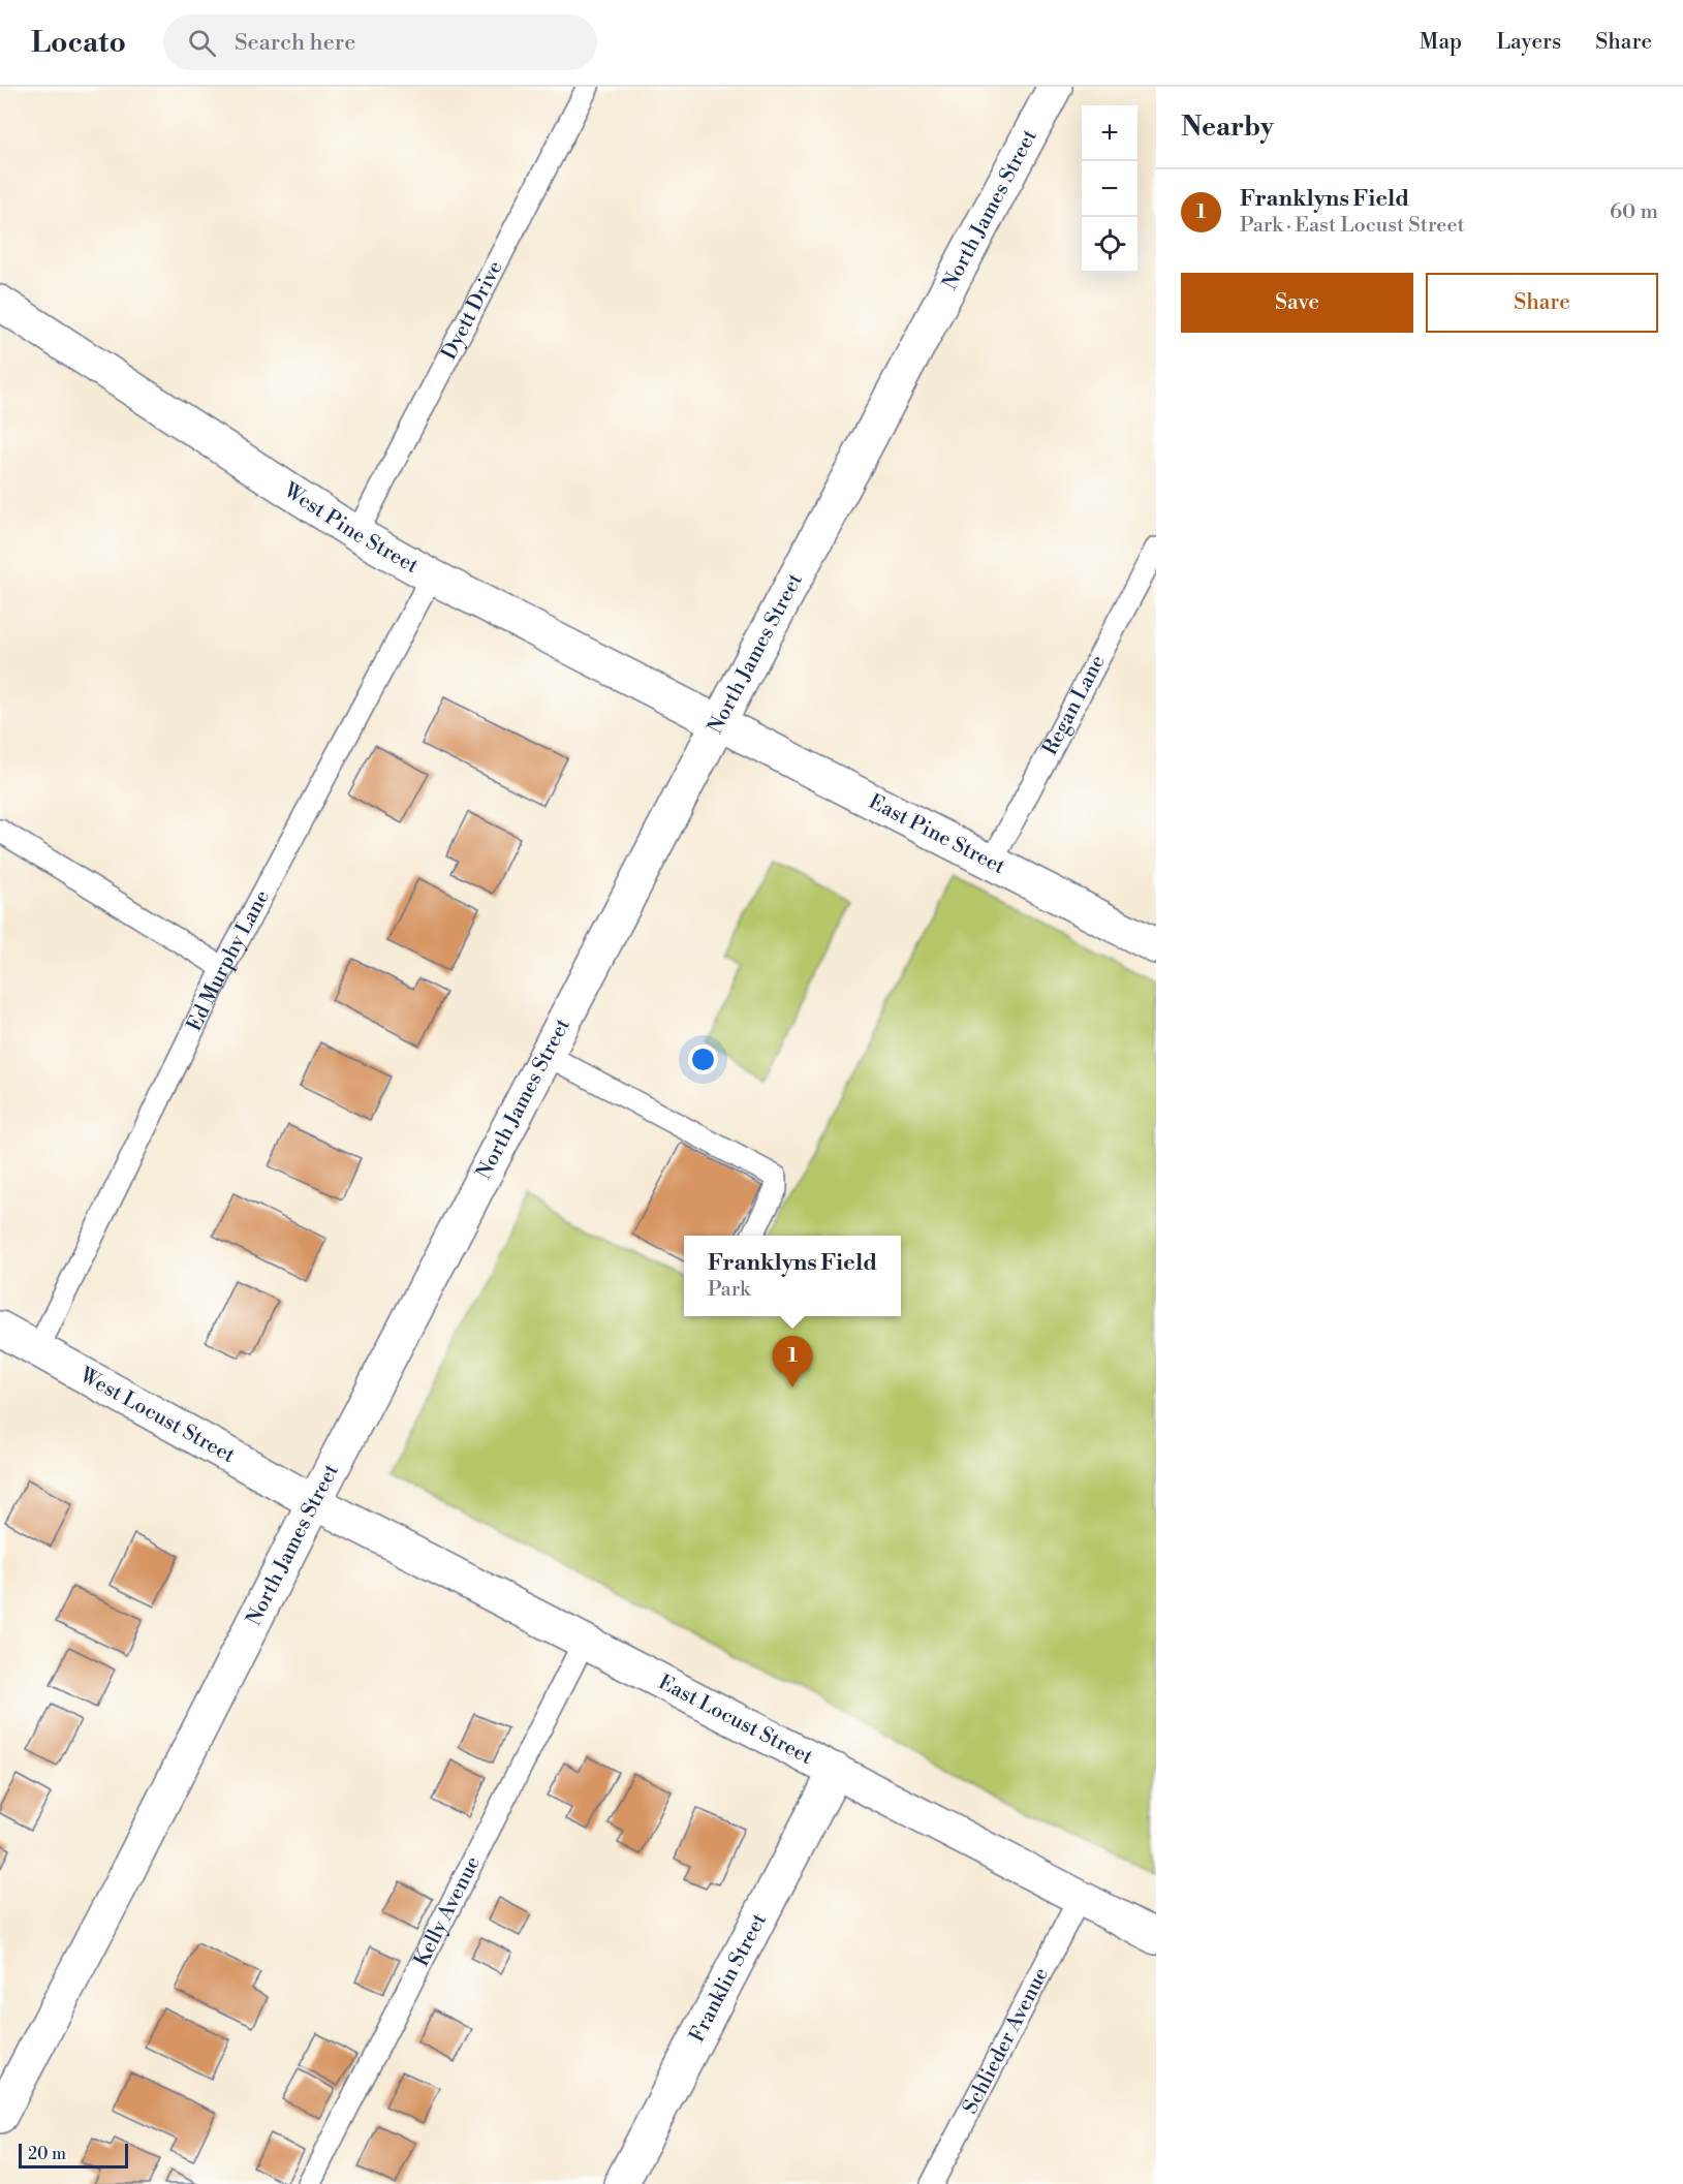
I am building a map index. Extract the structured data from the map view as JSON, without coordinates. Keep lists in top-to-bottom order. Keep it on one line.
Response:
{"streets":{"street":["North James Street","West Pine Street","East Pine Street","West Locust Street","East Locust Street","Franklin Street"],"lane":["Dyett Drive","Regan Lane","Ed Murphy Lane","Kelly Avenue","Schlieder Avenue"]},"crossings":[["North James Street","West Pine Street"],["North James Street","East Pine Street"],["North James Street","West Locust Street"],["North James Street","East Locust Street"],["Dyett Drive","West Pine Street"],["West Pine Street","East Pine Street"],["West Pine Street","Ed Murphy Lane"],["Regan Lane","East Pine Street"],["Ed Murphy Lane","West Locust Street"],["West Locust Street","East Locust Street"],["East Locust Street","Kelly Avenue"],["East Locust Street","Franklin Street"],["East Locust Street","Schlieder Avenue"]],"scale_bar":"20 m","page":{"header":"Locato","search":"Search here","nav":["Map","Layers","Share"],"heading":"Nearby","map_buttons":["+","−"],"list":[{"mark":"1","name":"Franklyns Field","note":"Park · East Locust Street","value":"60 m"}],"buttons":["Save","Share"],"popup":["Franklyns Field","Park"],"pins":"1","scale":"20 m"}}
